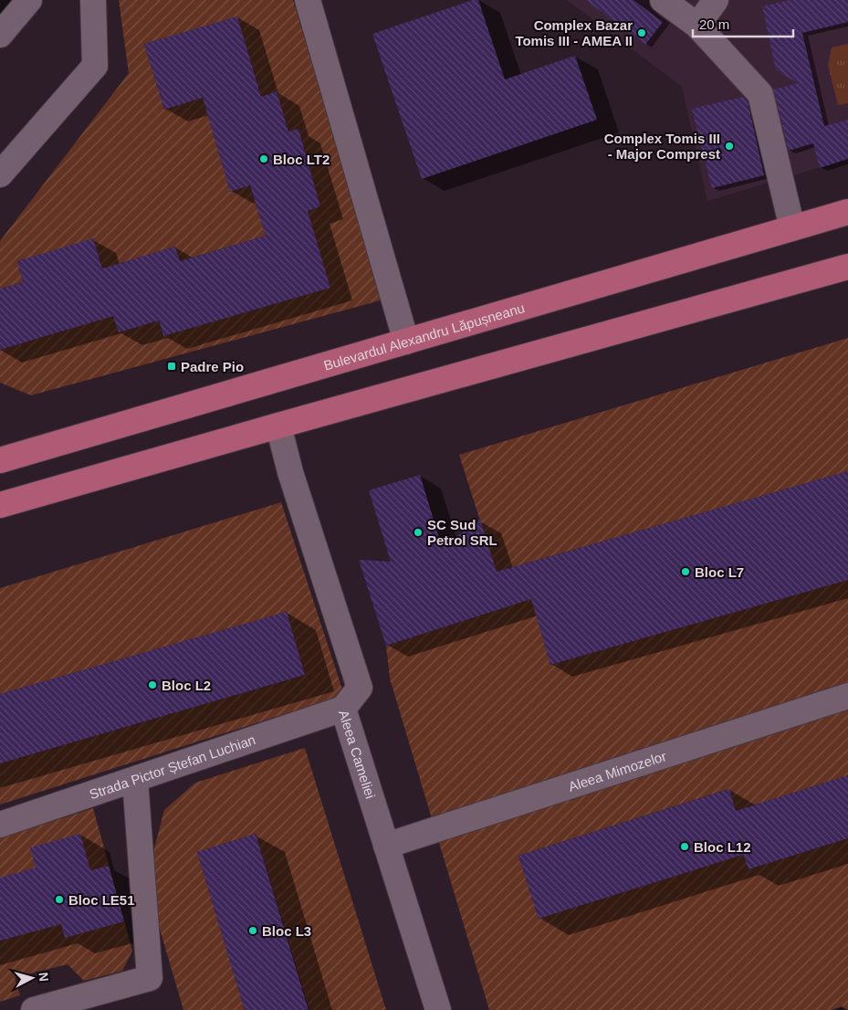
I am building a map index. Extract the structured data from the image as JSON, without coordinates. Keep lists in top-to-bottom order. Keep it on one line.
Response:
{"streets":{"main road":["Bulevardul Alexandru Lăpușneanu"],"street":["Aleea Cameliei","Strada Pictor Ștefan Luchian","Aleea Mimozelor"]},"crossings":[["Aleea Cameliei","Strada Pictor Ștefan Luchian"],["Aleea Cameliei","Aleea Mimozelor"]],"places":{"other":["Complex Bazar Tomis III - AMEA II","Complex Tomis III - Major Comprest","Bloc LT2","SC Sud Petrol SRL","Bloc L7","Bloc L2","Bloc L12","Bloc LE51","Bloc L3"],"transit":["Padre Pio"]},"scale_bar":"20 m","north":"right"}
